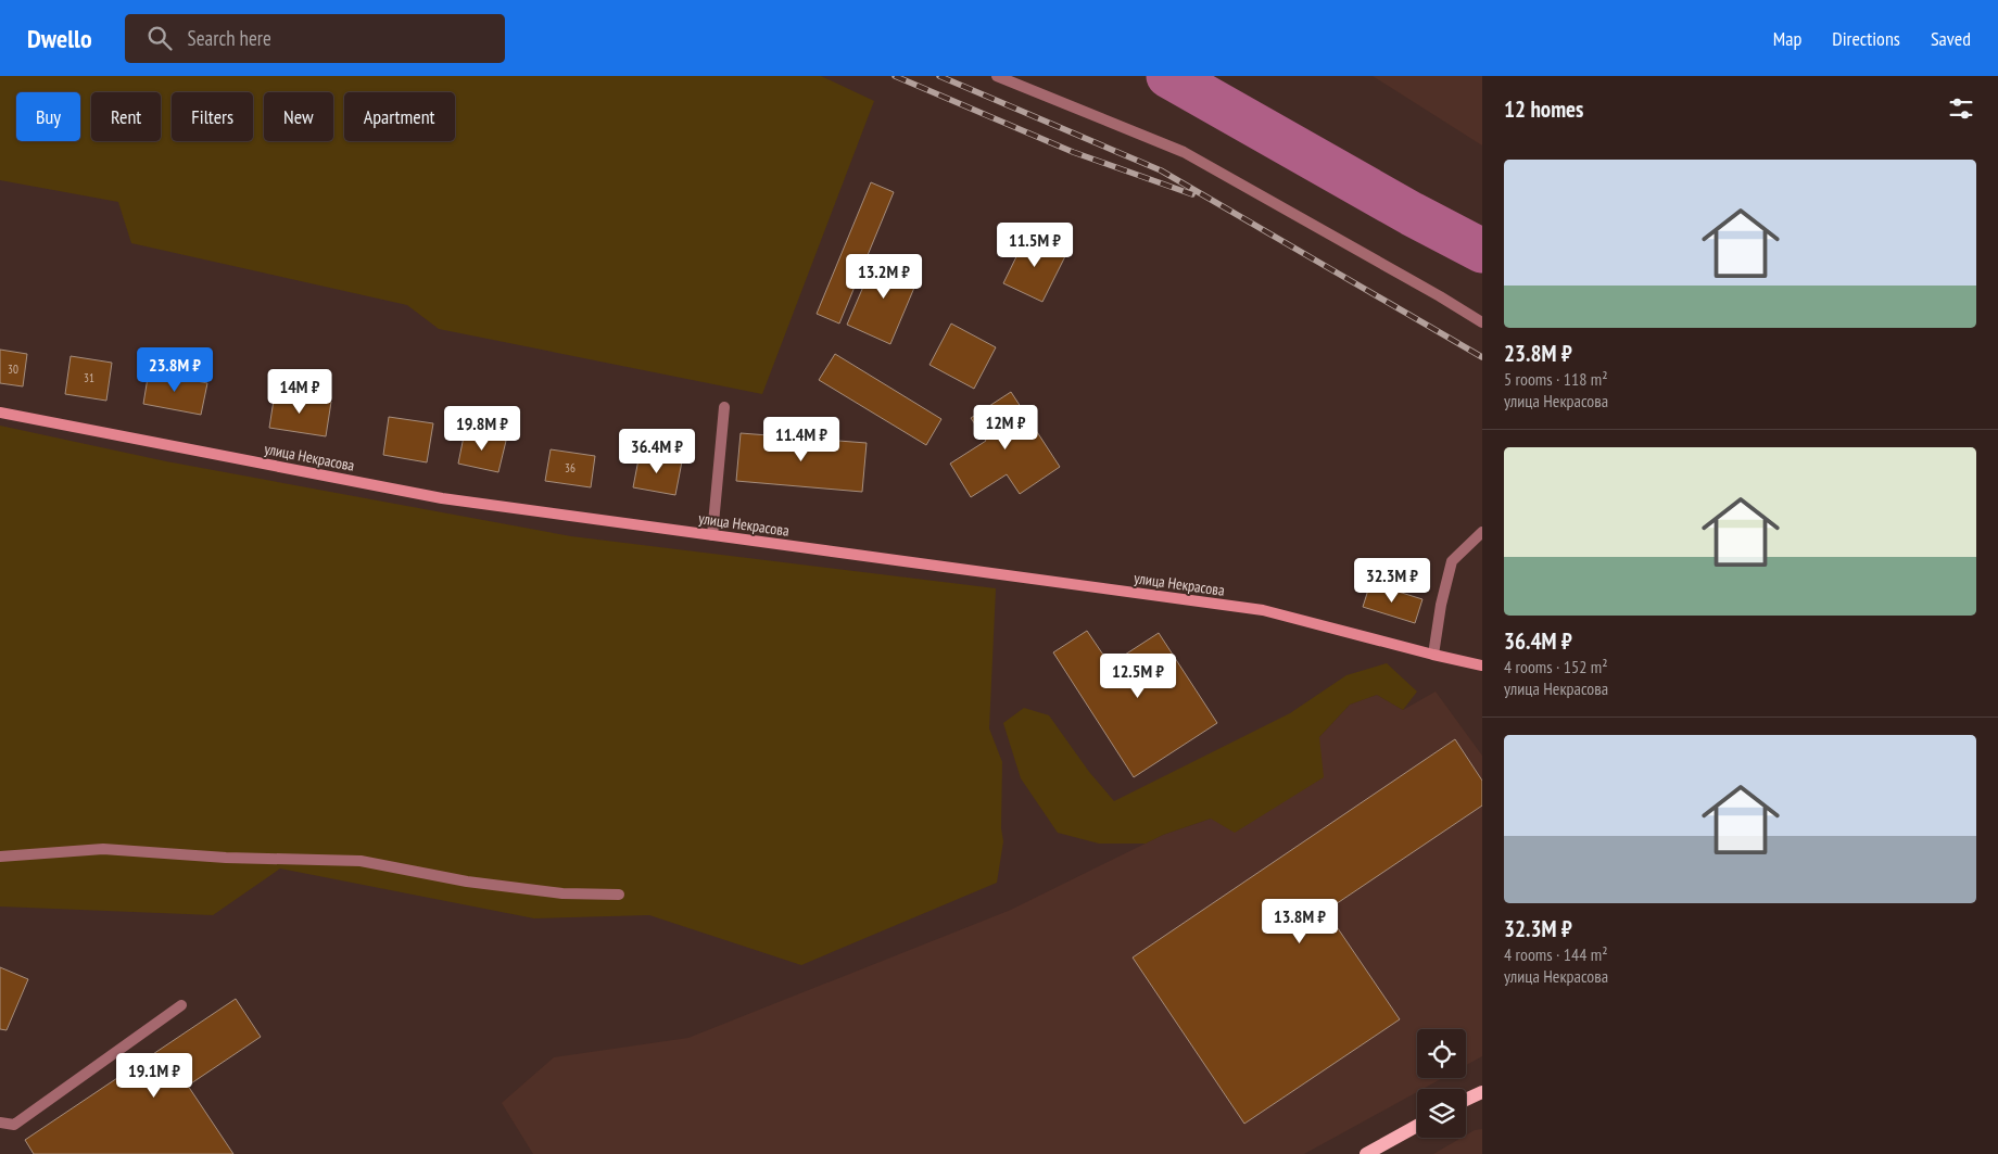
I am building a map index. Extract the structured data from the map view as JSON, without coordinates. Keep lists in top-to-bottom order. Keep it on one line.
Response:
{"streets":{"street":["улица Некрасова"]},"house_numbers":["30","31","36"],"page":{"header":"Dwello","search":"Search here","nav":["Map","Directions","Saved"],"heading":"12 homes","chip":["Buy","Rent","Filters","New","Apartment"],"list":[{"name":"23.8M ₽","note":"5 rooms · 118 m² · улица Некрасова"},{"name":"36.4M ₽","note":"4 rooms · 152 m² · улица Некрасова"},{"name":"32.3M ₽","note":"4 rooms · 144 m² · улица Некрасова"}],"price":["11.5M ₽","13.2M ₽","23.8M ₽","14M ₽","12M ₽","19.8M ₽","11.4M ₽","36.4M ₽","32.3M ₽","12.5M ₽","13.8M ₽","19.1M ₽"]}}
